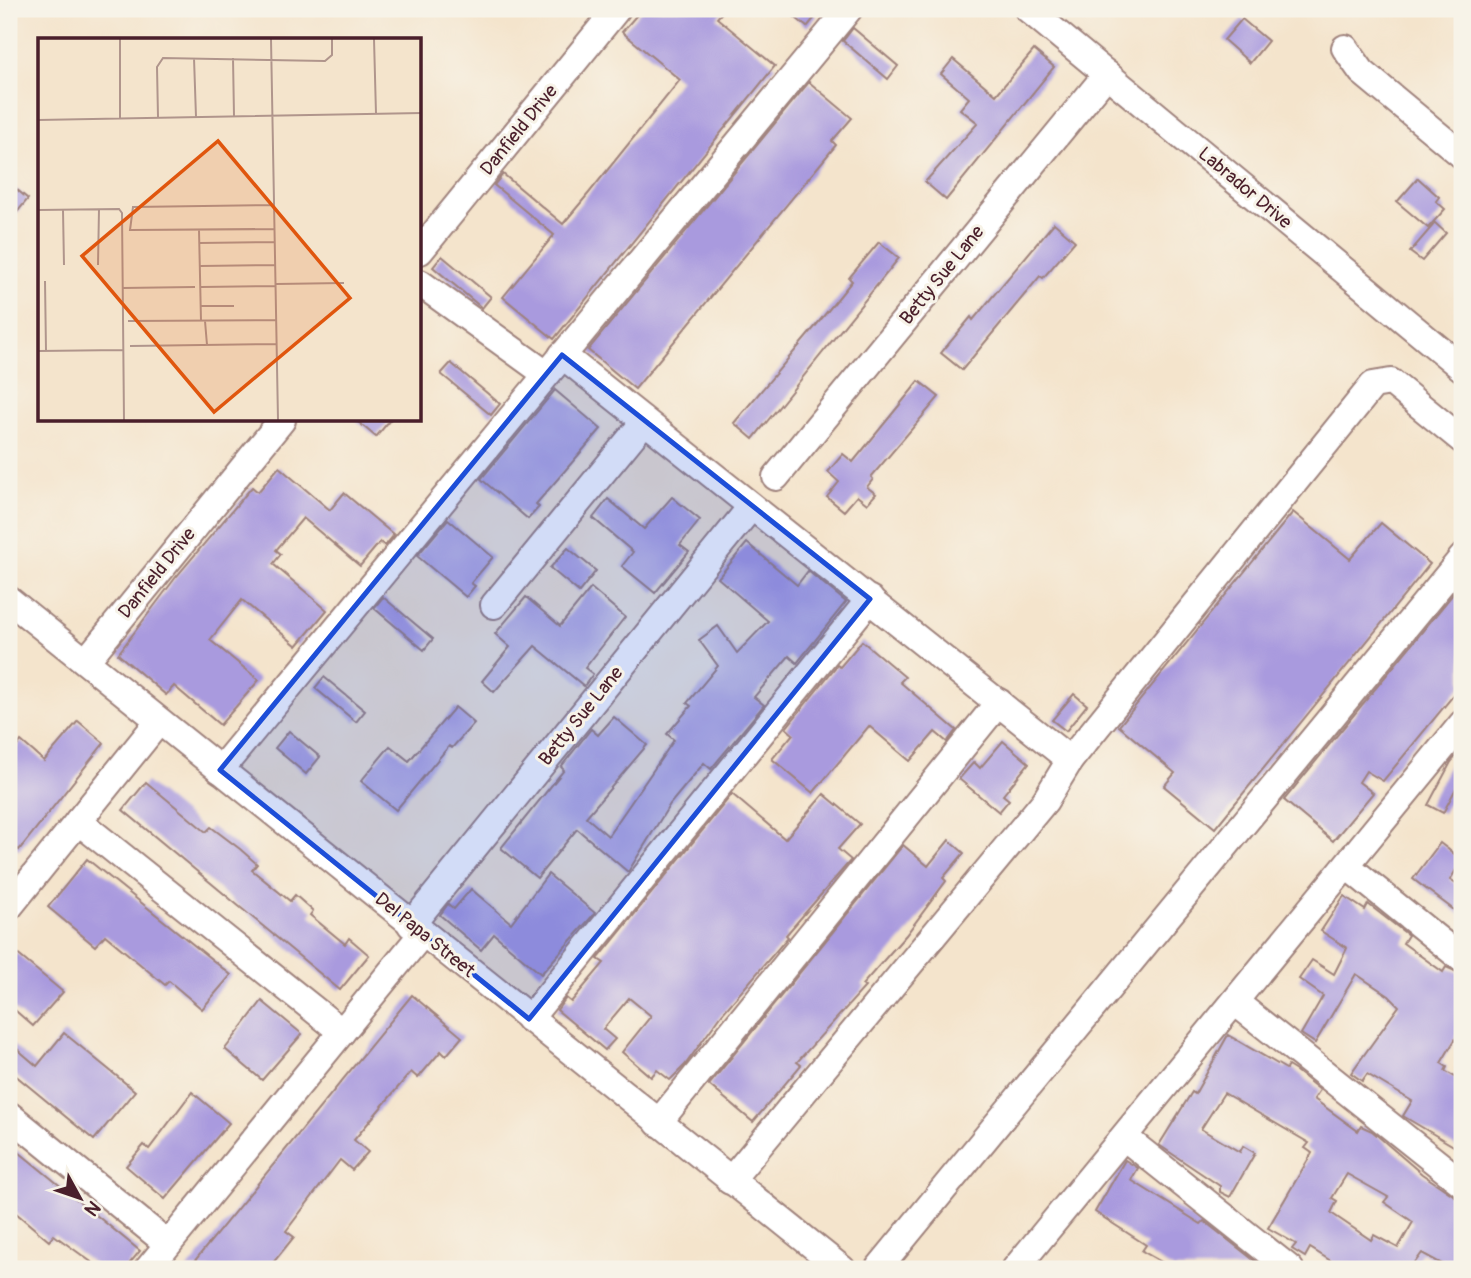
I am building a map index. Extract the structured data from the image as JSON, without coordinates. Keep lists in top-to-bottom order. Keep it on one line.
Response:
{"streets":{"street":["Danfield Drive","Labrador Drive","Betty Sue Lane","Del Papa Street"]},"crossings":[["Danfield Drive","Del Papa Street"],["Labrador Drive","Betty Sue Lane"],["Betty Sue Lane","Del Papa Street"]],"north":"bottom right"}
